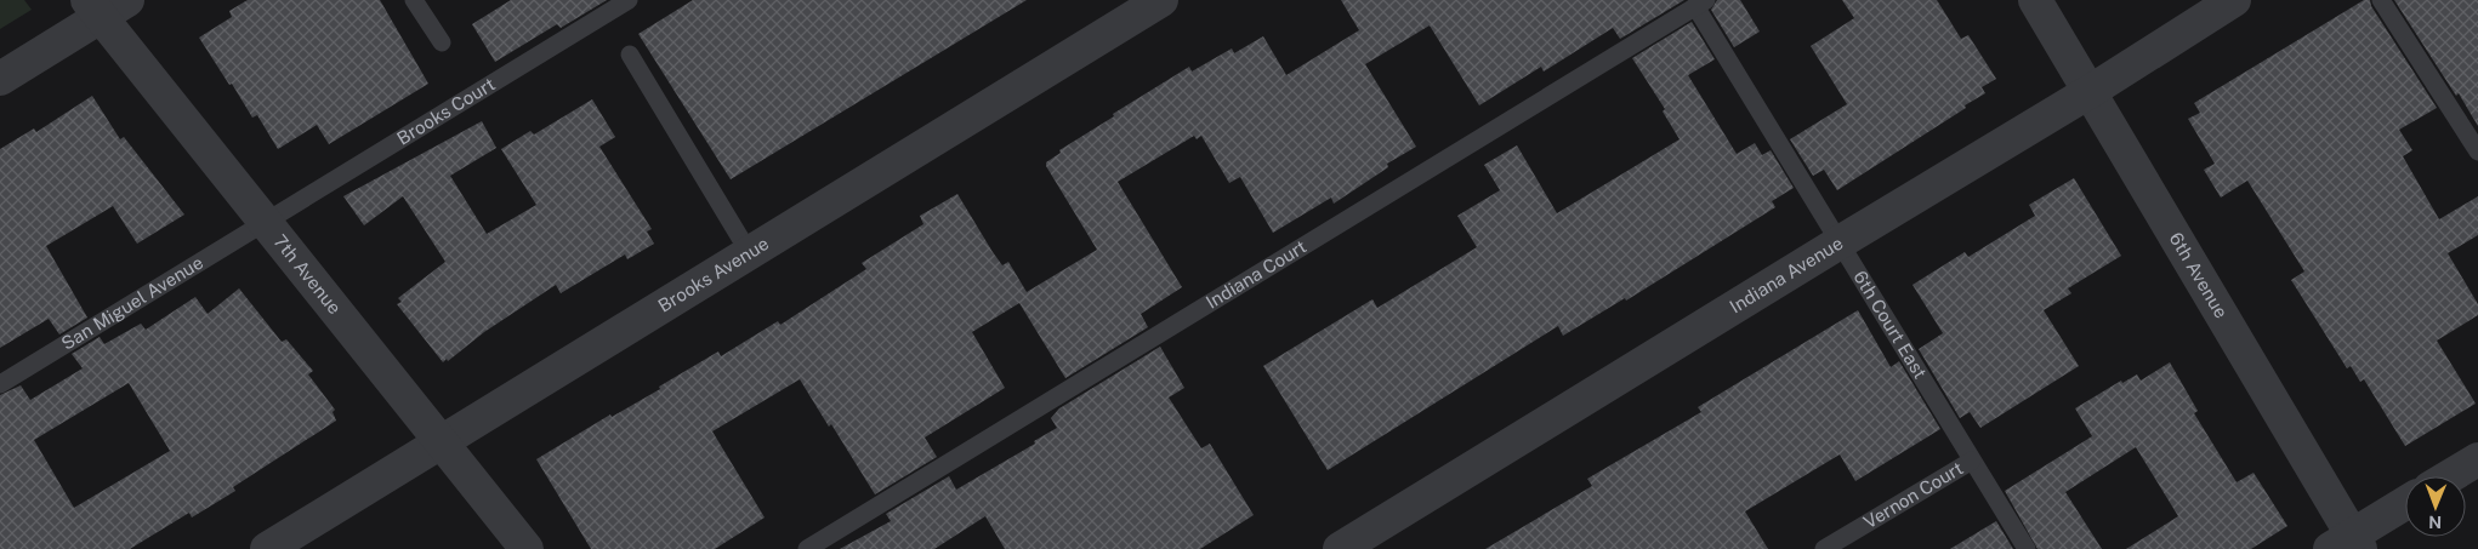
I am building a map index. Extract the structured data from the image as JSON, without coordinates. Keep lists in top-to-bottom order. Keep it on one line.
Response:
{"streets":{"street":["Brooks Avenue","6th Avenue","7th Avenue","Indiana Avenue"],"lane":["Brooks Court","Indiana Court","San Miguel Avenue","6th Court East","Vernon Court"]},"crossings":[["Brooks Court","7th Avenue"],["Brooks Court","San Miguel Avenue"],["Brooks Avenue","7th Avenue"],["Indiana Court","6th Court East"],["6th Avenue","Indiana Avenue"],["7th Avenue","San Miguel Avenue"],["Indiana Avenue","6th Court East"],["6th Court East","Vernon Court"]],"north":"bottom"}
